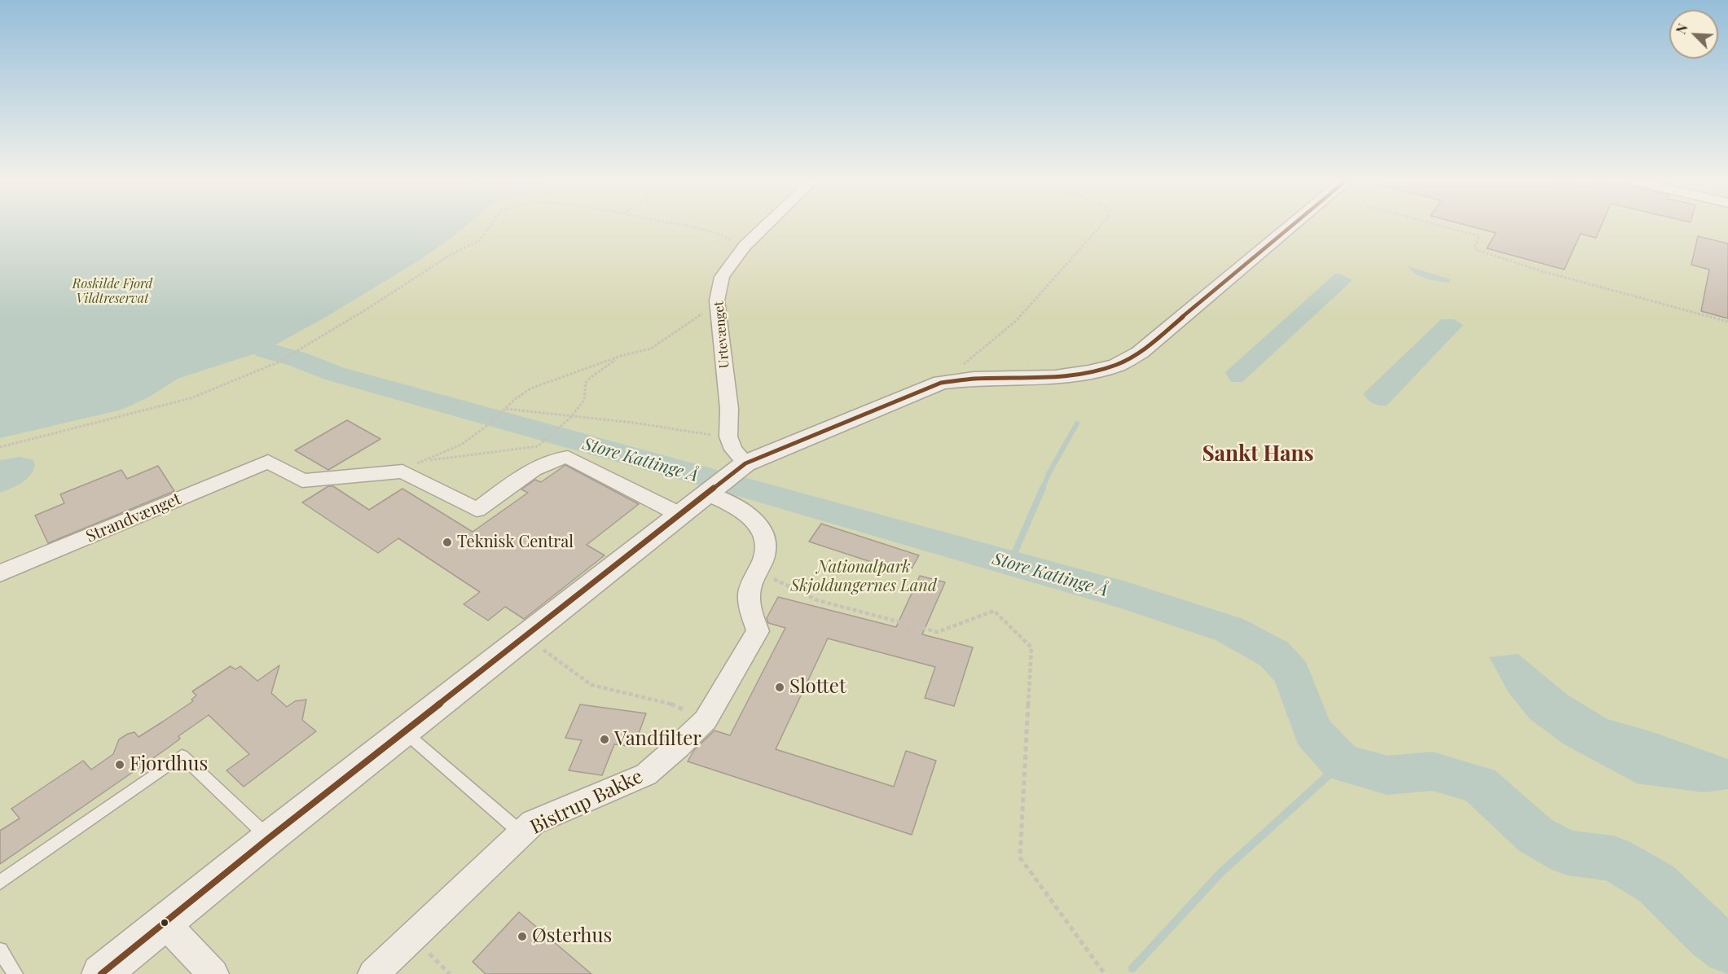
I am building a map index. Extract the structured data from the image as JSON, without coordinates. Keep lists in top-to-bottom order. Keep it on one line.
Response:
{"streets":{"street":["Urtevænget","Strandvænget","Bistrup Bakke"]},"districts":["Sankt Hans"],"water":["Store Kattinge Å"],"parks":["Roskilde Fjord Vildtreservat","Nationalpark Skjoldungernes Land"],"places":["Teknisk Central","Slottet","Vandfilter","Fjordhus","Østerhus"],"north":"top left"}
